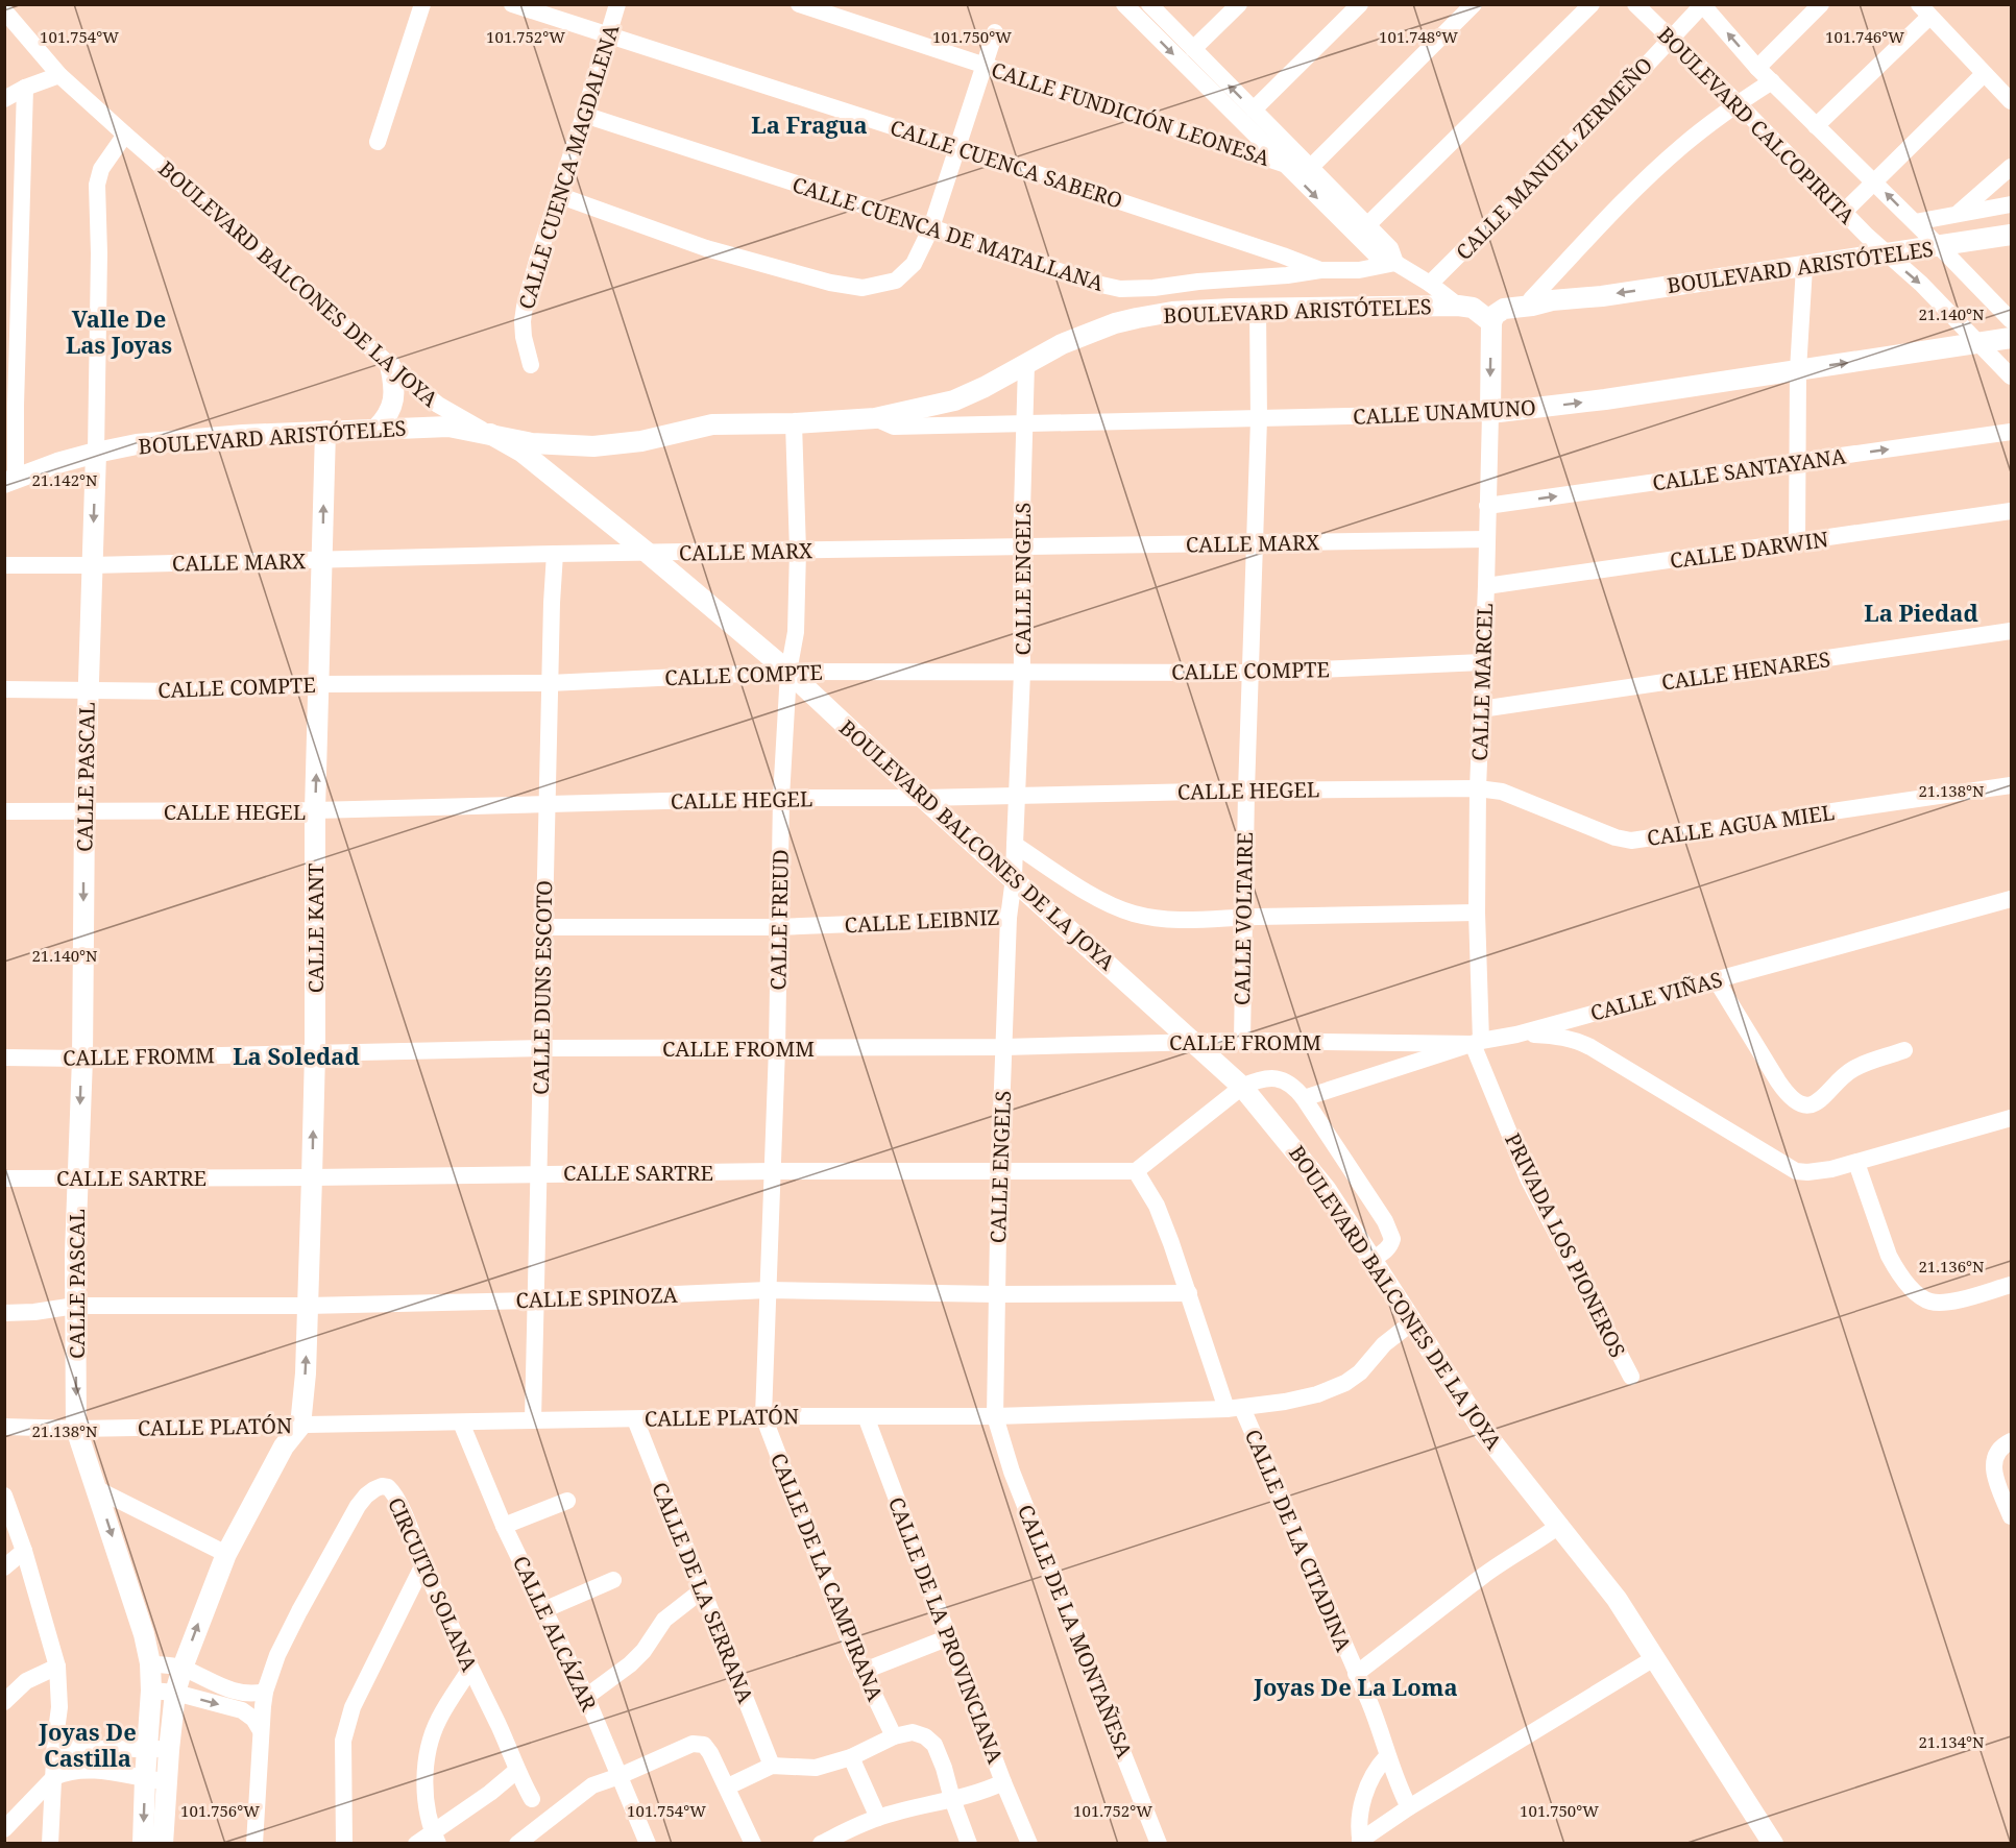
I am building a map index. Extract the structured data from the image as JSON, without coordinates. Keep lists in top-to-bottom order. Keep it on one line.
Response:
{"streets":{"street":["CALLE FUNDICIÓN LEONESA","BOULEVARD CALCOPIRITA","CALLE MANUEL ZERMEÑO","CALLE CUENCA SABERO","CALLE CUENCA MAGDALENA","CALLE CUENCA DE MATALLANA","BOULEVARD ARISTÓTELES","BOULEVARD BALCONES DE LA JOYA","CALLE UNAMUNO","CALLE SANTAYANA","CALLE MARX","CALLE DARWIN","CALLE ENGELS","CALLE COMPTE","CALLE HENARES","CALLE MARCEL","CALLE PASCAL","CALLE HEGEL","CALLE AGUA MIEL","CALLE VOLTAIRE","CALLE FREUD","CALLE LEIBNIZ","CALLE KANT","CALLE DUNS ESCOTO","CALLE VIÑAS","CALLE FROMM","CALLE SARTRE","PRIVADA LOS PIONEROS","CALLE SPINOZA","CALLE PLATÓN","CALLE DE LA CITADINA","CALLE DE LA CAMPIRANA","CIRCUITO SOLANA","CALLE DE LA SERRANA","CALLE DE LA PROVINCIANA","CALLE DE LA MONTAÑESA","CALLE ALCÁZAR"]},"crossings":[["BOULEVARD CALCOPIRITA","CALLE MANUEL ZERMEÑO"],["BOULEVARD CALCOPIRITA","BOULEVARD ARISTÓTELES"],["BOULEVARD CALCOPIRITA","CALLE UNAMUNO"],["CALLE CUENCA SABERO","CALLE CUENCA MAGDALENA"],["CALLE CUENCA SABERO","CALLE CUENCA DE MATALLANA"],["CALLE CUENCA MAGDALENA","CALLE CUENCA DE MATALLANA"],["BOULEVARD ARISTÓTELES","BOULEVARD BALCONES DE LA JOYA"],["BOULEVARD ARISTÓTELES","CALLE UNAMUNO"],["BOULEVARD ARISTÓTELES","CALLE ENGELS"],["BOULEVARD ARISTÓTELES","CALLE MARCEL"],["BOULEVARD ARISTÓTELES","CALLE PASCAL"],["BOULEVARD ARISTÓTELES","CALLE VOLTAIRE"],["BOULEVARD ARISTÓTELES","CALLE FREUD"],["BOULEVARD ARISTÓTELES","CALLE KANT"],["BOULEVARD BALCONES DE LA JOYA","CALLE MARX"],["BOULEVARD BALCONES DE LA JOYA","CALLE COMPTE"],["BOULEVARD BALCONES DE LA JOYA","CALLE PASCAL"],["BOULEVARD BALCONES DE LA JOYA","CALLE HEGEL"],["BOULEVARD BALCONES DE LA JOYA","CALLE FREUD"],["BOULEVARD BALCONES DE LA JOYA","CALLE LEIBNIZ"],["BOULEVARD BALCONES DE LA JOYA","CALLE FROMM"],["BOULEVARD BALCONES DE LA JOYA","CALLE PLATÓN"],["CALLE UNAMUNO","CALLE ENGELS"],["CALLE UNAMUNO","CALLE MARCEL"],["CALLE UNAMUNO","CALLE VOLTAIRE"],["CALLE SANTAYANA","CALLE MARCEL"],["CALLE MARX","CALLE ENGELS"],["CALLE MARX","CALLE MARCEL"],["CALLE MARX","CALLE PASCAL"],["CALLE MARX","CALLE VOLTAIRE"],["CALLE MARX","CALLE FREUD"],["CALLE MARX","CALLE KANT"],["CALLE MARX","CALLE DUNS ESCOTO"],["CALLE DARWIN","CALLE MARCEL"],["CALLE ENGELS","CALLE COMPTE"],["CALLE ENGELS","CALLE HEGEL"],["CALLE ENGELS","CALLE LEIBNIZ"],["CALLE ENGELS","CALLE FROMM"],["CALLE ENGELS","CALLE SARTRE"],["CALLE ENGELS","CALLE SPINOZA"],["CALLE ENGELS","CALLE PLATÓN"],["CALLE ENGELS","CALLE DE LA MONTAÑESA"],["CALLE COMPTE","CALLE MARCEL"],["CALLE COMPTE","CALLE PASCAL"],["CALLE COMPTE","CALLE VOLTAIRE"],["CALLE COMPTE","CALLE FREUD"],["CALLE COMPTE","CALLE KANT"],["CALLE COMPTE","CALLE DUNS ESCOTO"],["CALLE HENARES","CALLE MARCEL"],["CALLE MARCEL","CALLE HEGEL"],["CALLE MARCEL","CALLE AGUA MIEL"],["CALLE MARCEL","CALLE VIÑAS"],["CALLE MARCEL","CALLE FROMM"],["CALLE MARCEL","PRIVADA LOS PIONEROS"],["CALLE PASCAL","CALLE HEGEL"],["CALLE PASCAL","CALLE FROMM"],["CALLE PASCAL","CALLE SARTRE"],["CALLE PASCAL","CALLE SPINOZA"],["CALLE PASCAL","CALLE PLATÓN"],["CALLE HEGEL","CALLE AGUA MIEL"],["CALLE HEGEL","CALLE VOLTAIRE"],["CALLE HEGEL","CALLE FREUD"],["CALLE HEGEL","CALLE KANT"],["CALLE HEGEL","CALLE DUNS ESCOTO"],["CALLE VOLTAIRE","CALLE FROMM"],["CALLE FREUD","CALLE LEIBNIZ"],["CALLE FREUD","CALLE FROMM"],["CALLE FREUD","CALLE SARTRE"],["CALLE FREUD","CALLE SPINOZA"],["CALLE FREUD","CALLE PLATÓN"],["CALLE FREUD","CALLE DE LA CAMPIRANA"],["CALLE LEIBNIZ","CALLE DUNS ESCOTO"],["CALLE KANT","CALLE FROMM"],["CALLE KANT","CALLE SARTRE"],["CALLE KANT","CALLE SPINOZA"],["CALLE KANT","CALLE PLATÓN"],["CALLE DUNS ESCOTO","CALLE FROMM"],["CALLE DUNS ESCOTO","CALLE SARTRE"],["CALLE DUNS ESCOTO","CALLE SPINOZA"],["CALLE DUNS ESCOTO","CALLE PLATÓN"],["CALLE VIÑAS","CALLE FROMM"],["CALLE VIÑAS","PRIVADA LOS PIONEROS"],["CALLE FROMM","PRIVADA LOS PIONEROS"],["CALLE SARTRE","CALLE DE LA CITADINA"],["CALLE SPINOZA","CALLE DE LA CITADINA"],["CALLE PLATÓN","CALLE DE LA CITADINA"],["CALLE PLATÓN","CALLE DE LA CAMPIRANA"],["CALLE PLATÓN","CALLE DE LA SERRANA"],["CALLE PLATÓN","CALLE DE LA PROVINCIANA"],["CALLE PLATÓN","CALLE DE LA MONTAÑESA"],["CALLE PLATÓN","CALLE ALCÁZAR"]],"one_way":["CALLE UNAMUNO","CALLE SANTAYANA","CALLE KANT"],"districts":["La Fragua","Valle De Las Joyas","La Piedad","La Soledad","Joyas De La Loma","Joyas De Castilla"],"coordinates":["101.754°W","101.752°W","101.750°W","101.748°W","101.746°W","21.140°N","21.142°N","21.138°N","21.136°N","21.134°N","101.756°W"]}
